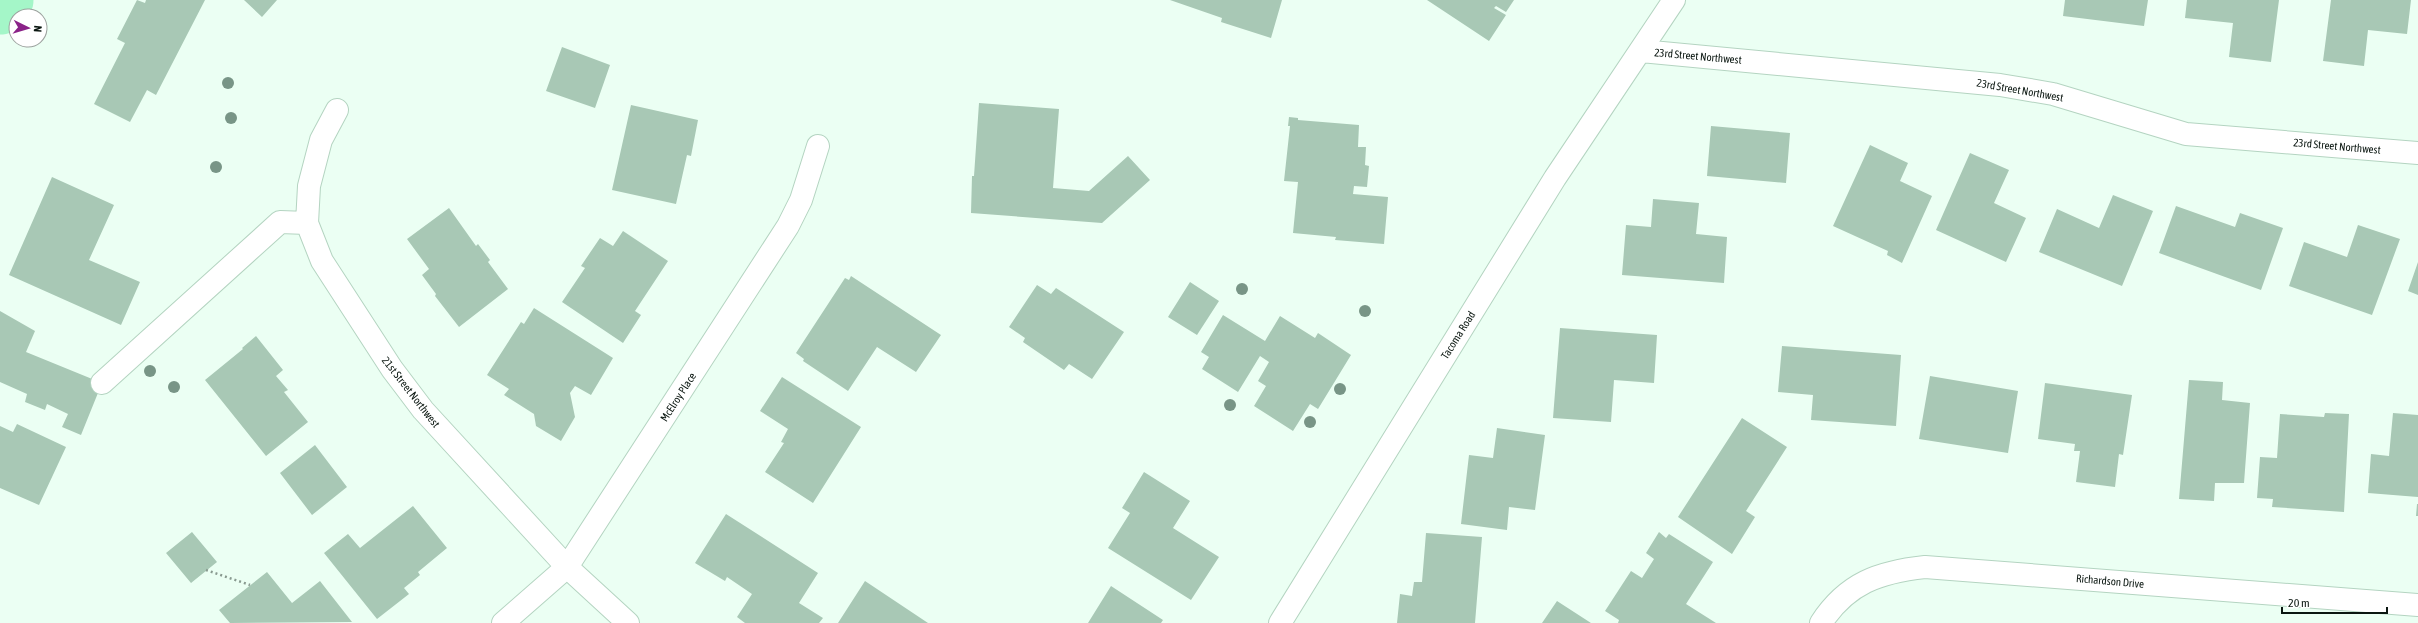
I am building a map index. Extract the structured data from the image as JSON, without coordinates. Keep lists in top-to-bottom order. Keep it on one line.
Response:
{"streets":{"street":["23rd Street Northwest","Tacoma Road","21st Street Northwest","McElroy Place","Richardson Drive"]},"crossings":[["23rd Street Northwest","Tacoma Road"],["21st Street Northwest","McElroy Place"]],"scale_bar":"20 m","north":"right"}
